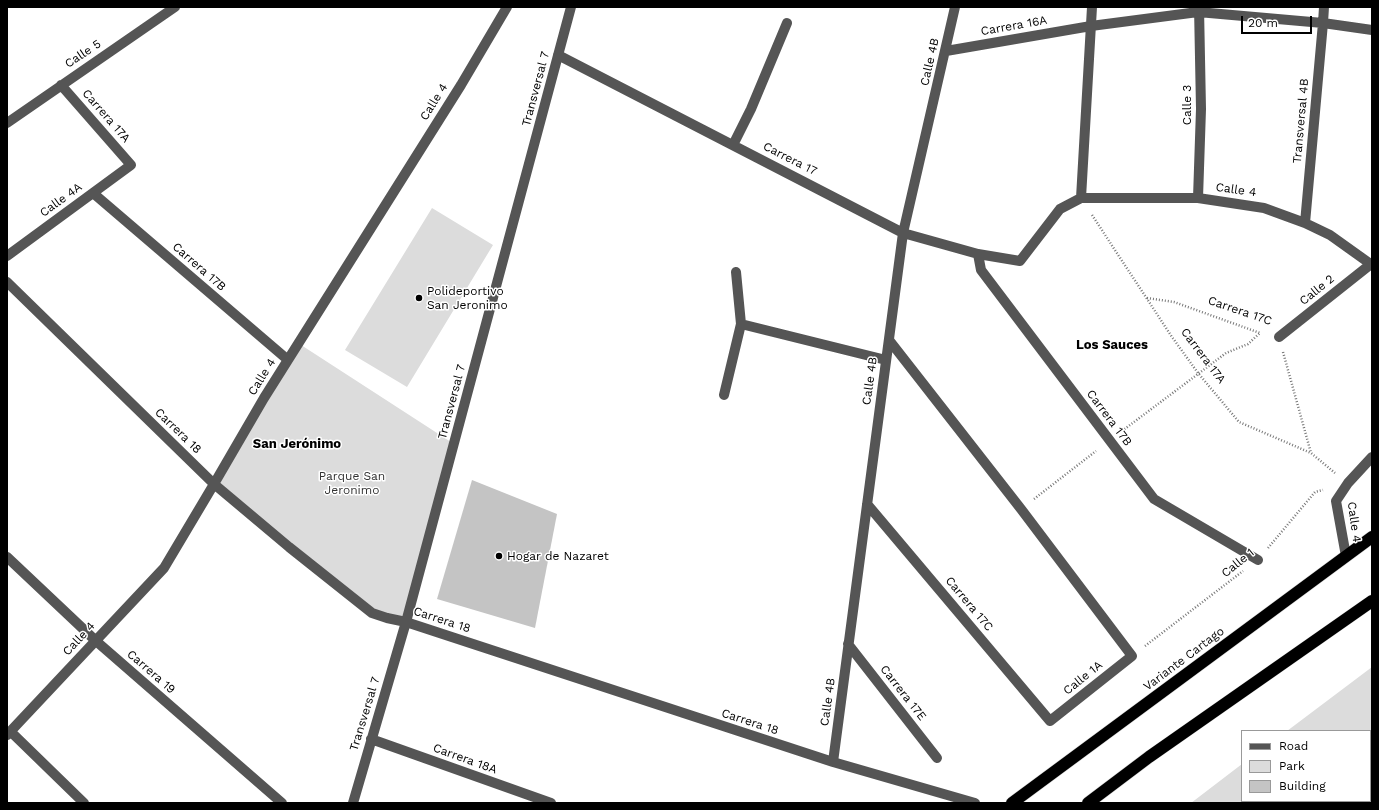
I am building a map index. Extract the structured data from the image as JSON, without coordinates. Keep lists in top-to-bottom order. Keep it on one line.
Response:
{"streets":{"highway":["Variante Cartago"],"street":["Carrera 16A","Calle 5","Calle 4B","Transversal 7","Calle 4","Calle 3","Carrera 17A","Transversal 4B","Carrera 17","Calle 4A","Carrera 17B","Calle 2","Carrera 17C","Carrera 18","Carrera 19","Calle 1A","Carrera 17E","Carrera 18A"],"path":["Calle 1"]},"crossings":[["Carrera 16A","Calle 4B"],["Carrera 16A","Calle 3"],["Carrera 16A","Transversal 4B"],["Calle 5","Carrera 17A"],["Calle 4B","Carrera 17"],["Calle 4B","Carrera 17C"],["Calle 4B","Carrera 18"],["Calle 4B","Carrera 17E"],["Transversal 7","Carrera 17"],["Transversal 7","Carrera 18"],["Transversal 7","Carrera 18A"],["Calle 4","Calle 3"],["Calle 4","Carrera 17A"],["Calle 4","Transversal 4B"],["Calle 4","Carrera 17"],["Calle 4","Carrera 17B"],["Calle 4","Calle 2"],["Calle 4","Carrera 18"],["Calle 4","Calle 1"],["Calle 4","Variante Cartago"],["Calle 4","Carrera 19"],["Carrera 17A","Calle 4A"],["Carrera 17A","Carrera 17C"],["Carrera 17A","Calle 1"],["Carrera 17","Carrera 17B"],["Calle 4A","Carrera 17B"],["Carrera 17B","Calle 1"],["Calle 2","Carrera 17C"],["Carrera 17C","Calle 1A"],["Calle 1","Calle 1A"]],"districts":["Los Sauces","San Jerónimo"],"parks":["Parque San Jeronimo"],"places":["Polideportivo San Jeronimo","Hogar de Nazaret"],"legend":["Road","Park","Building"],"scale_bar":"20 m"}
